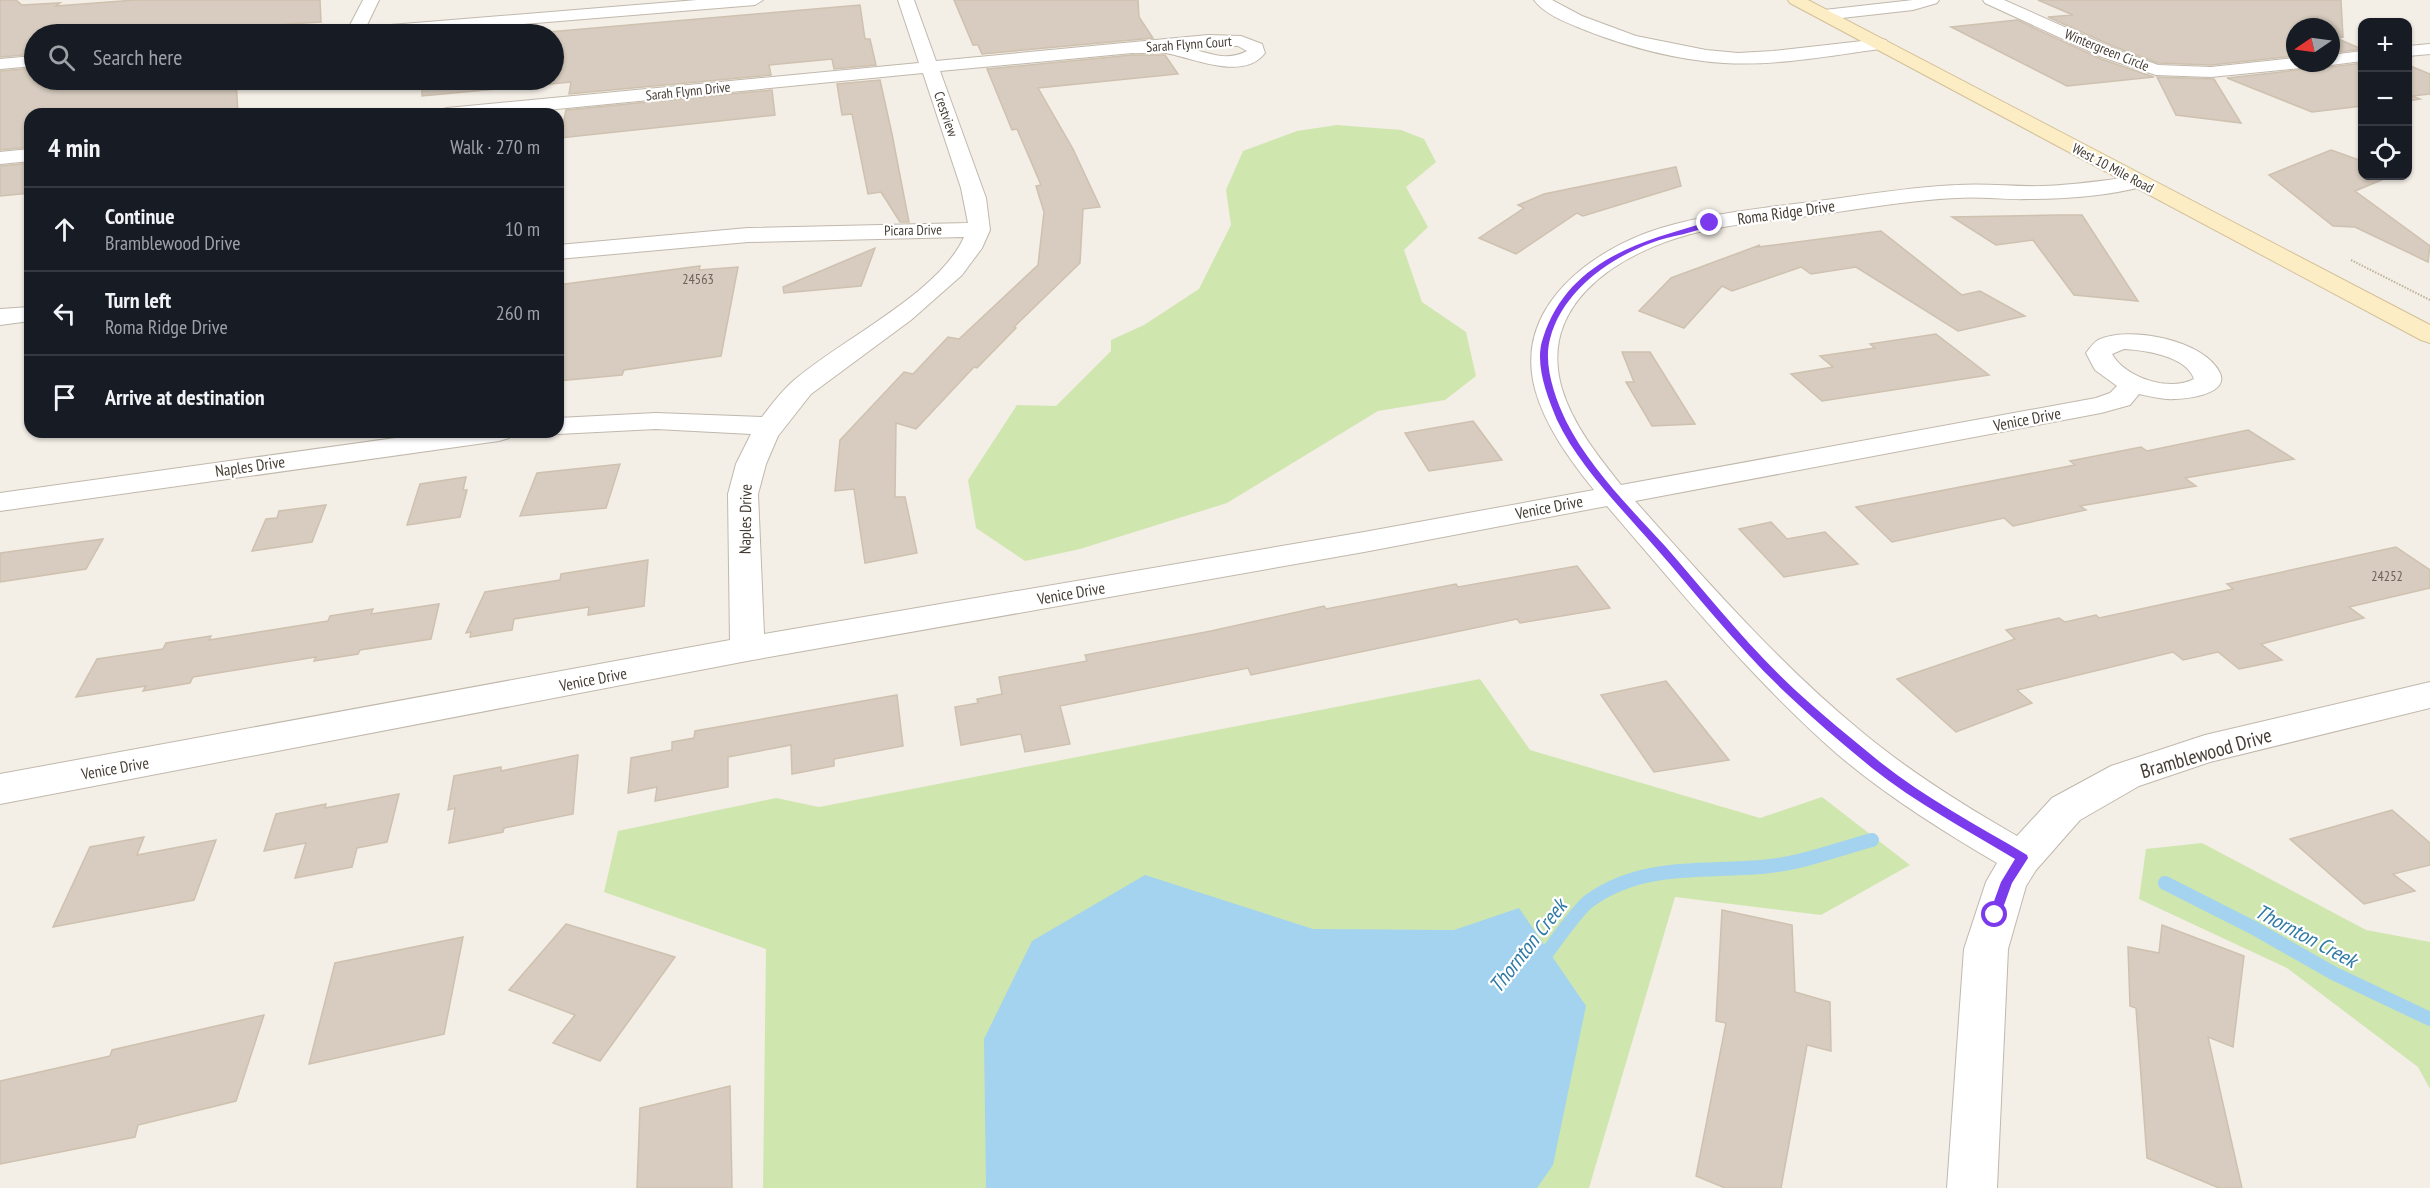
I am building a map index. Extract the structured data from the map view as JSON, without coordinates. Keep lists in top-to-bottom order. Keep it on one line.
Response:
{"streets":{"main road":["West 10 Mile Road"],"street":["Sarah Flynn Court","Wintergreen Circle","Sarah Flynn Drive","Crestview","Roma Ridge Drive","Picara Drive","Venice Drive","Naples Drive","Bramblewood Drive"]},"crossings":[["Sarah Flynn Court","Sarah Flynn Drive"],["Sarah Flynn Court","Crestview"],["Sarah Flynn Drive","Crestview"],["Crestview","Picara Drive"],["West 10 Mile Road","Roma Ridge Drive"],["Roma Ridge Drive","Venice Drive"],["Roma Ridge Drive","Bramblewood Drive"],["Venice Drive","Naples Drive"]],"water":["Thornton Creek"],"house_numbers":["24563","24252"],"north":"left","page":{"map_buttons":["+","−"],"search":"Search here","heading":["4 min","Walk · 270 m"],"list":[["Continue","Bramblewood Drive","10 m"],["Turn left","Roma Ridge Drive","260 m"],"Arrive at destination"]}}
